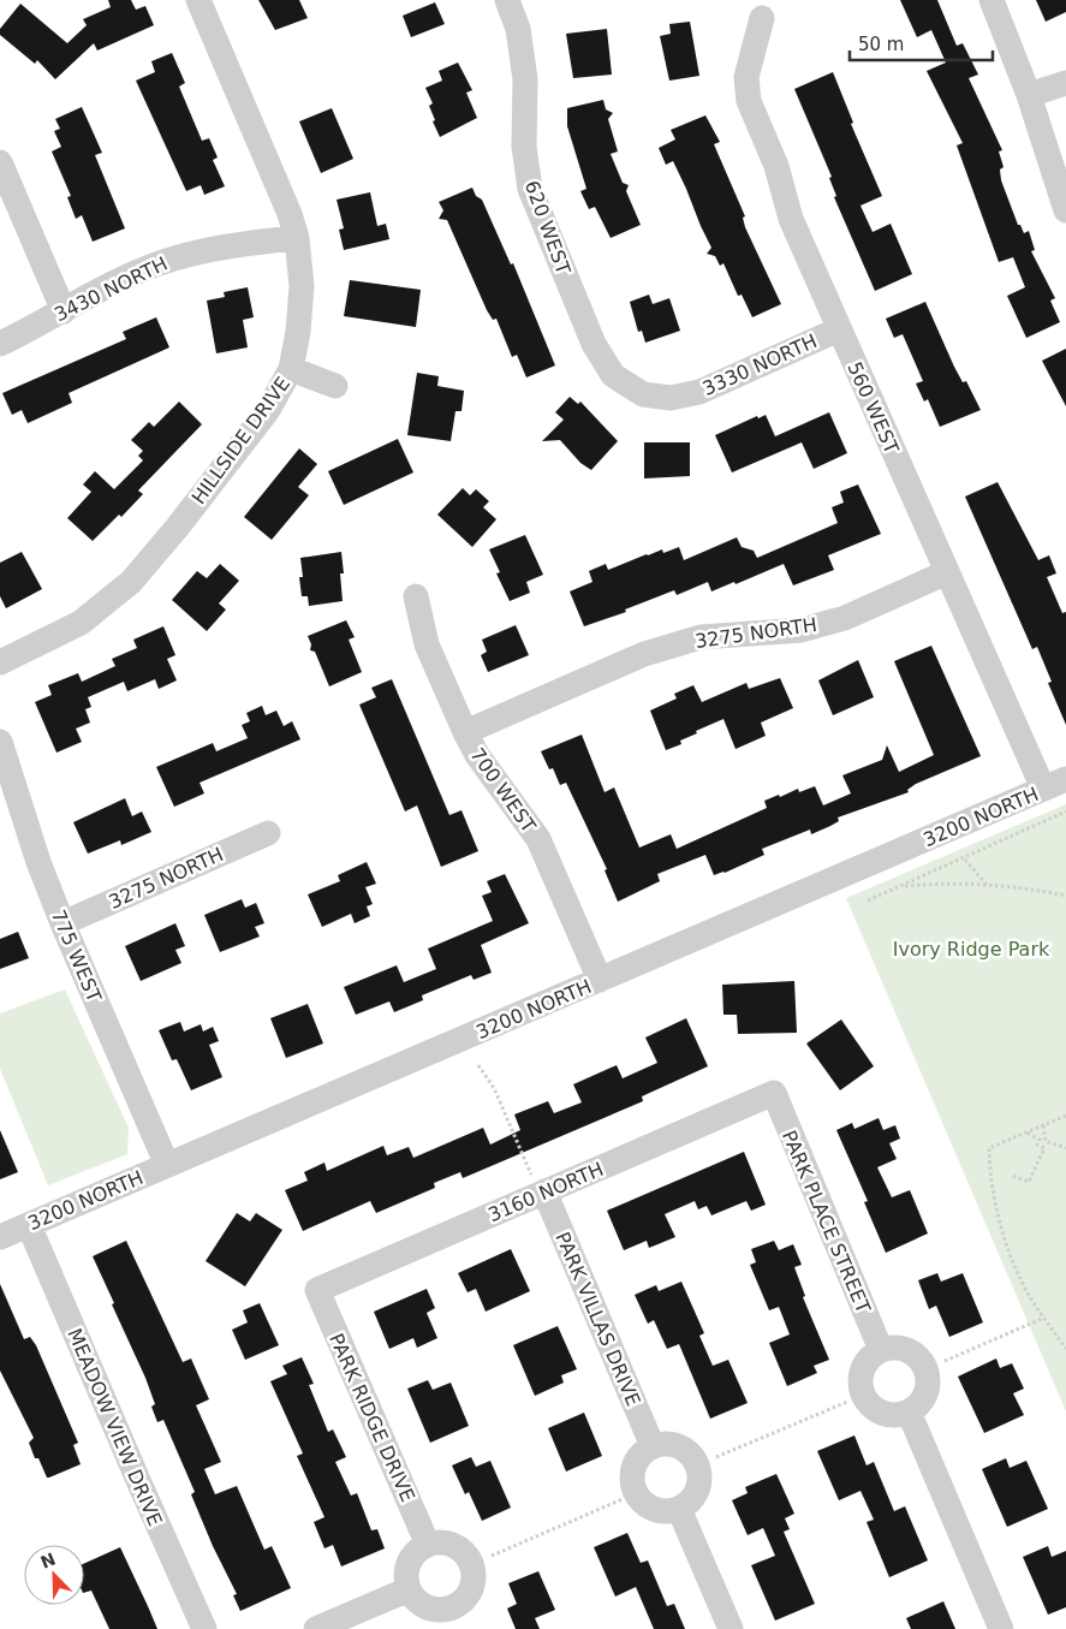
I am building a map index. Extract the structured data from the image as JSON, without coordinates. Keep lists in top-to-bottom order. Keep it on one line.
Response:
{"streets":{"street":["620 WEST","3430 NORTH","3330 NORTH","560 WEST","HILLSIDE DRIVE","3275 NORTH","700 WEST","3200 NORTH","775 WEST","3160 NORTH","PARK PLACE STREET","PARK VILLAS DRIVE","PARK RIDGE DRIVE","MEADOW VIEW DRIVE"]},"crossings":[["620 WEST","3330 NORTH"],["3430 NORTH","HILLSIDE DRIVE"],["3330 NORTH","560 WEST"],["560 WEST","3275 NORTH"],["560 WEST","3200 NORTH"],["3275 NORTH","700 WEST"],["3275 NORTH","775 WEST"],["700 WEST","3200 NORTH"],["3200 NORTH","775 WEST"],["3200 NORTH","MEADOW VIEW DRIVE"],["3160 NORTH","PARK PLACE STREET"],["3160 NORTH","PARK VILLAS DRIVE"],["3160 NORTH","PARK RIDGE DRIVE"]],"parks":["Ivory Ridge Park"],"scale_bar":"50 m","north":"top left"}
